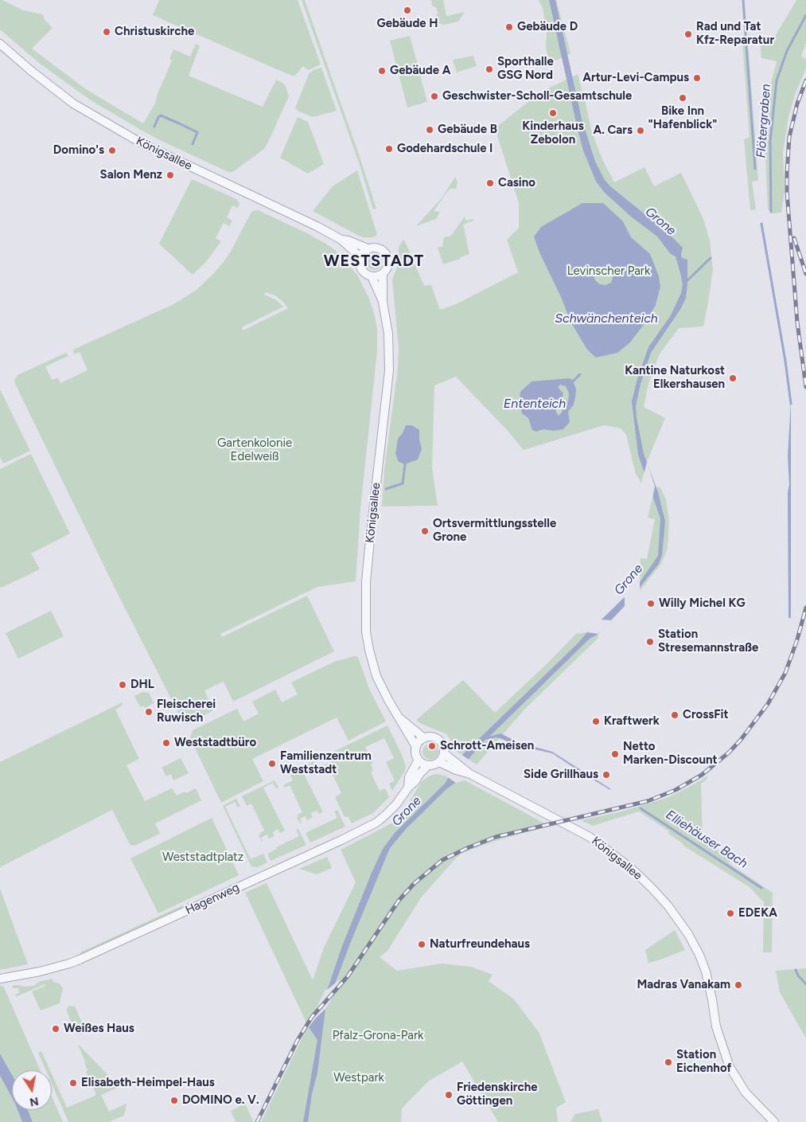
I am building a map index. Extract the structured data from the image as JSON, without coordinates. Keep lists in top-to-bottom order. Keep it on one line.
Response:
{"streets":{"street":["Königsallee","Hagenweg"]},"crossings":[["Königsallee","Hagenweg"]],"districts":["WESTSTADT"],"water":["Flötergraben","Grone","Schwänchenteich","Ententeich","Elliehäuser Bach"],"parks":["Levinscher Park","Gartenkolonie Edelweiß","Weststadtplatz","Pfalz-Grona-Park","Westpark"],"places":["Gebäude H","Gebäude D","Christuskirche","Rad und Tat Kfz-Reparatur","Sporthalle GSG Nord","Gebäude A","Artur-Levi-Campus","Geschwister-Scholl-Gesamtschule","Bike Inn \"Hafenblick\"","Kinderhaus Zebolon","Gebäude B","A. Cars","Godehardschule I","Domino's","Salon Menz","Casino","Kantine Naturkost Elkershausen","Ortsvermittlungsstelle Grone","Willy Michel KG","Station Stresemannstraße","DHL","Fleischerei Ruwisch","CrossFit","Kraftwerk","Weststadtbüro","Schrott-Ameisen","Netto Marken-Discount","Familienzentrum Weststadt","Side Grillhaus","EDEKA","Naturfreundehaus","Madras Vanakam","Weißes Haus","Station Eichenhof","Elisabeth-Heimpel-Haus","Friedenskirche Göttingen","DOMINO e. V."],"north":"bottom"}
